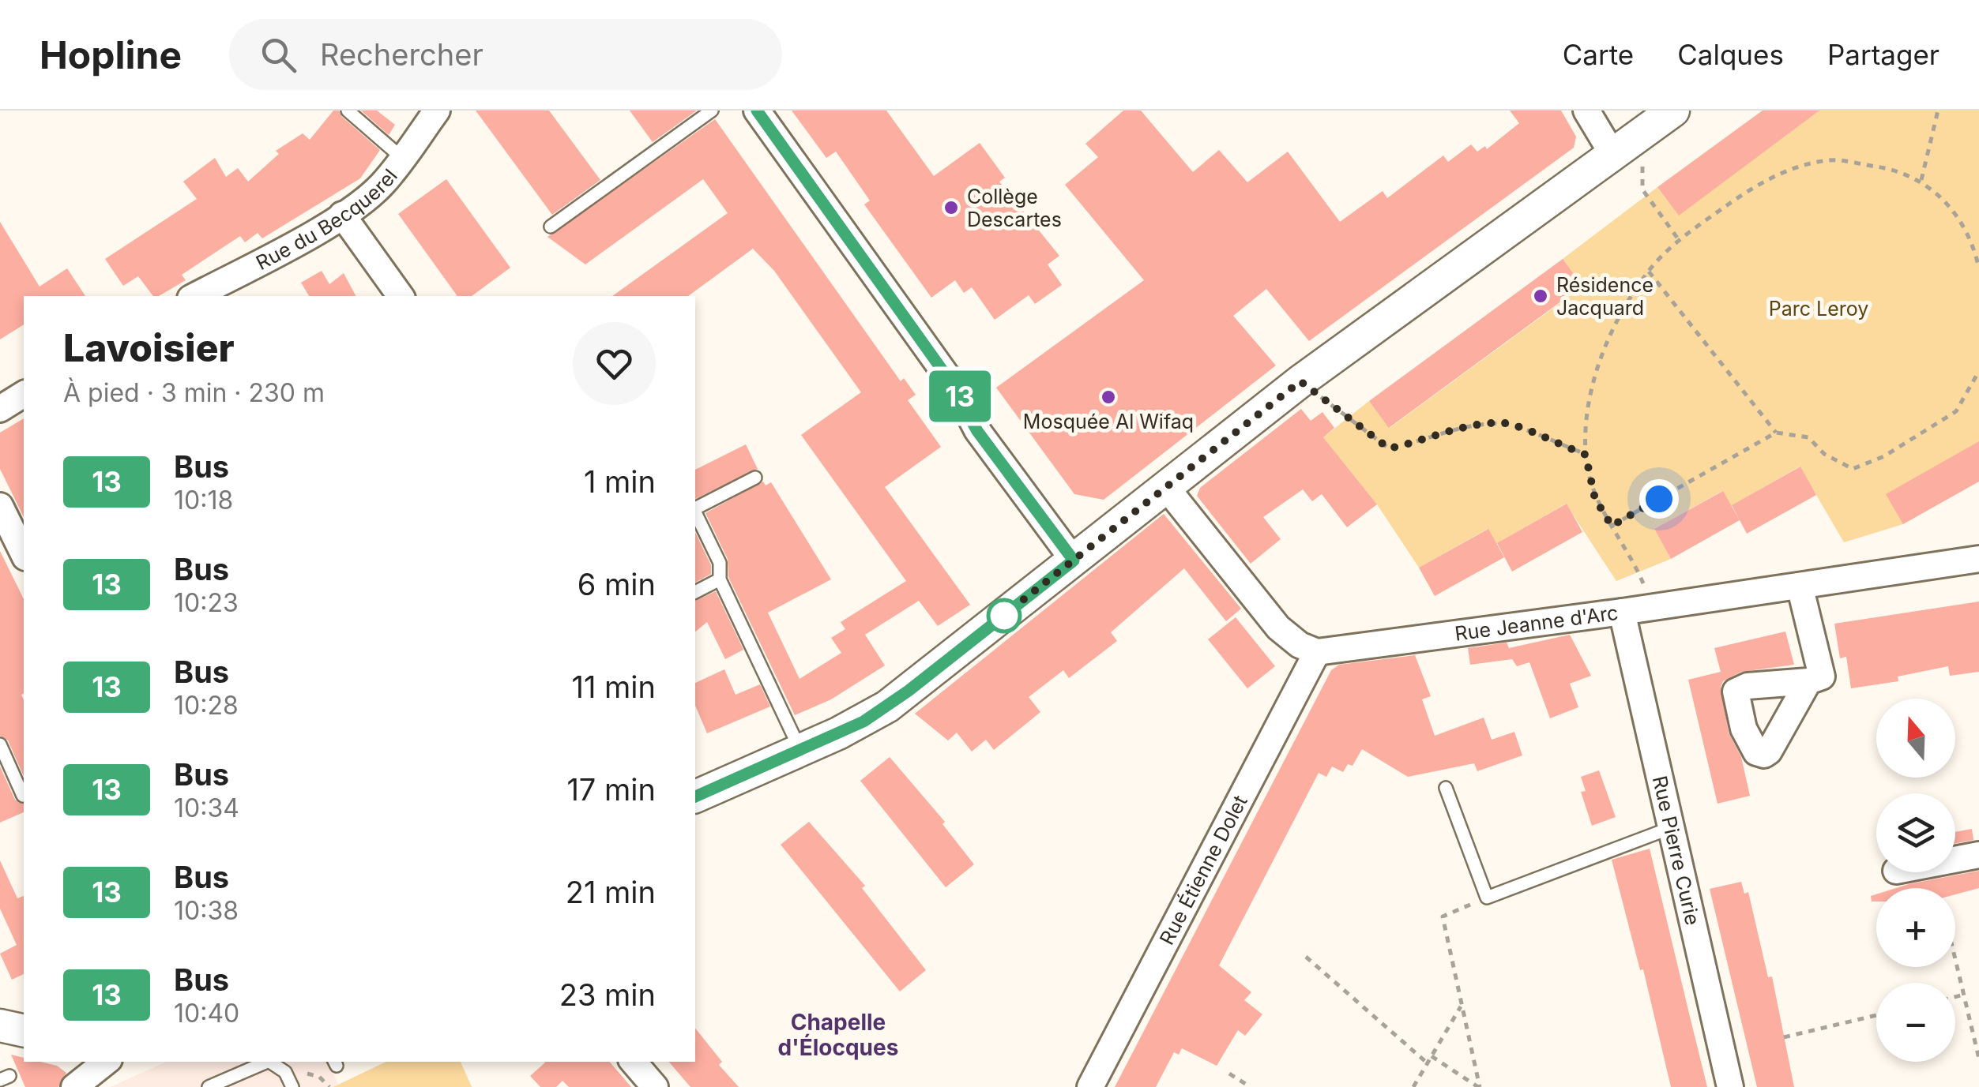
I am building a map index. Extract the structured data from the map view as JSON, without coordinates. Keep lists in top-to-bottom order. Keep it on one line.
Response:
{"streets":{"street":["Rue du Becquerel","Rue Jeanne d'Arc","Rue Pierre Curie","Rue Étienne Dolet"]},"crossings":[["Rue Jeanne d'Arc","Rue Pierre Curie"],["Rue Jeanne d'Arc","Rue Étienne Dolet"]],"districts":["Chapelle d'Élocques"],"parks":["Parc Leroy"],"places":["Collège Descartes","Résidence Jacquard","Mosquée Al Wifaq"],"lines":["bus line 13"],"north":"top","page":{"header":"Hopline","search":"Rechercher","nav":["Carte","Calques","Partager"],"on_map":"13","heading":["Lavoisier","À pied · 3 min · 230 m"],"list":[{"mark":"13","name":"Bus","note":"10:18","value":"1 min"},{"mark":"13","name":"Bus","note":"10:23","value":"6 min"},{"mark":"13","name":"Bus","note":"10:28","value":"11 min"},{"mark":"13","name":"Bus","note":"10:34","value":"17 min"},{"mark":"13","name":"Bus","note":"10:38","value":"21 min"},{"mark":"13","name":"Bus","note":"10:40","value":"23 min"}],"map_buttons":["+","−"]}}
